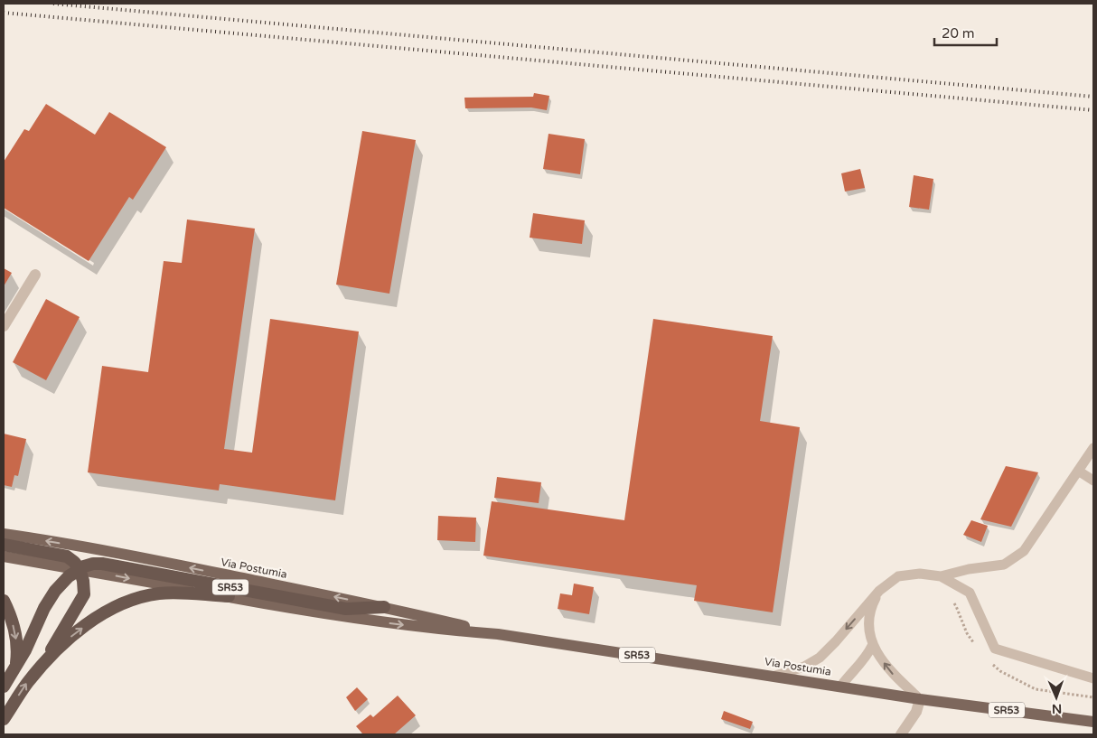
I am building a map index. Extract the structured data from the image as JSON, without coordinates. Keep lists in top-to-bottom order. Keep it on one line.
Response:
{"streets":{"highway":["SR53"],"main road":["Via Postumia"]},"crossings":[["Via Postumia","SR53"]],"scale_bar":"20 m","north":"bottom"}
